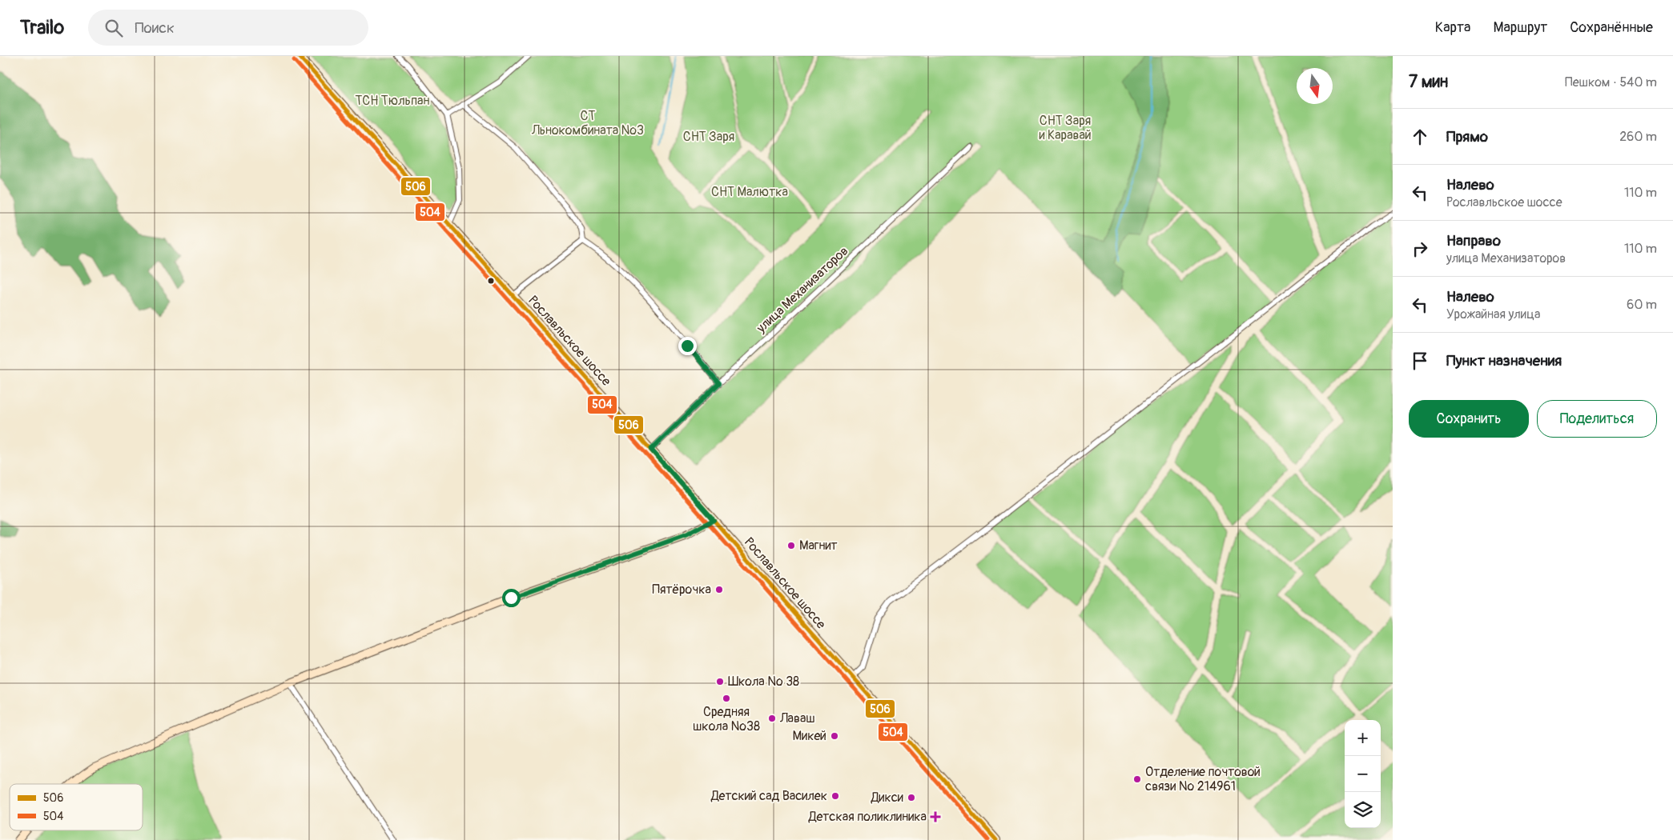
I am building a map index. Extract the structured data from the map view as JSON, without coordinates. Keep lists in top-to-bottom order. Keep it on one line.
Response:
{"streets":{"main road":["Рославльское шоссе"],"street":["улица Механизаторов"]},"crossings":[["улица Механизаторов","Рославльское шоссе"]],"parks":["ТСН Тюльпан","СТ Льнокомбината №3","СНТ Заря и Каравай","СНТ Заря","СНТ Малютка"],"places":{"other":["Магнит","Пятёрочка","Школа № 38","Средняя школа №38","Лаваш","Микей","Отделение почтовой связи № 214961","Детский сад Василек","Дикси"],"health":["Детская поликлиника"]},"lines":["transit line 506","transit line 504"],"legend":["506","504"],"north":"bottom","page":{"header":"Trailo","search":"Поиск","nav":["Карта","Маршрут","Сохранённые"],"heading":["7 мин","Пешком · 540 m"],"list":[["Прямо","260 m"],["Налево","Рославльское шоссе","110 m"],["Направо","улица Механизаторов","110 m"],["Налево","Урожайная улица","60 m"],"Пункт назначения"],"buttons":["Сохранить","Поделиться"],"map_buttons":["+","−"]}}
